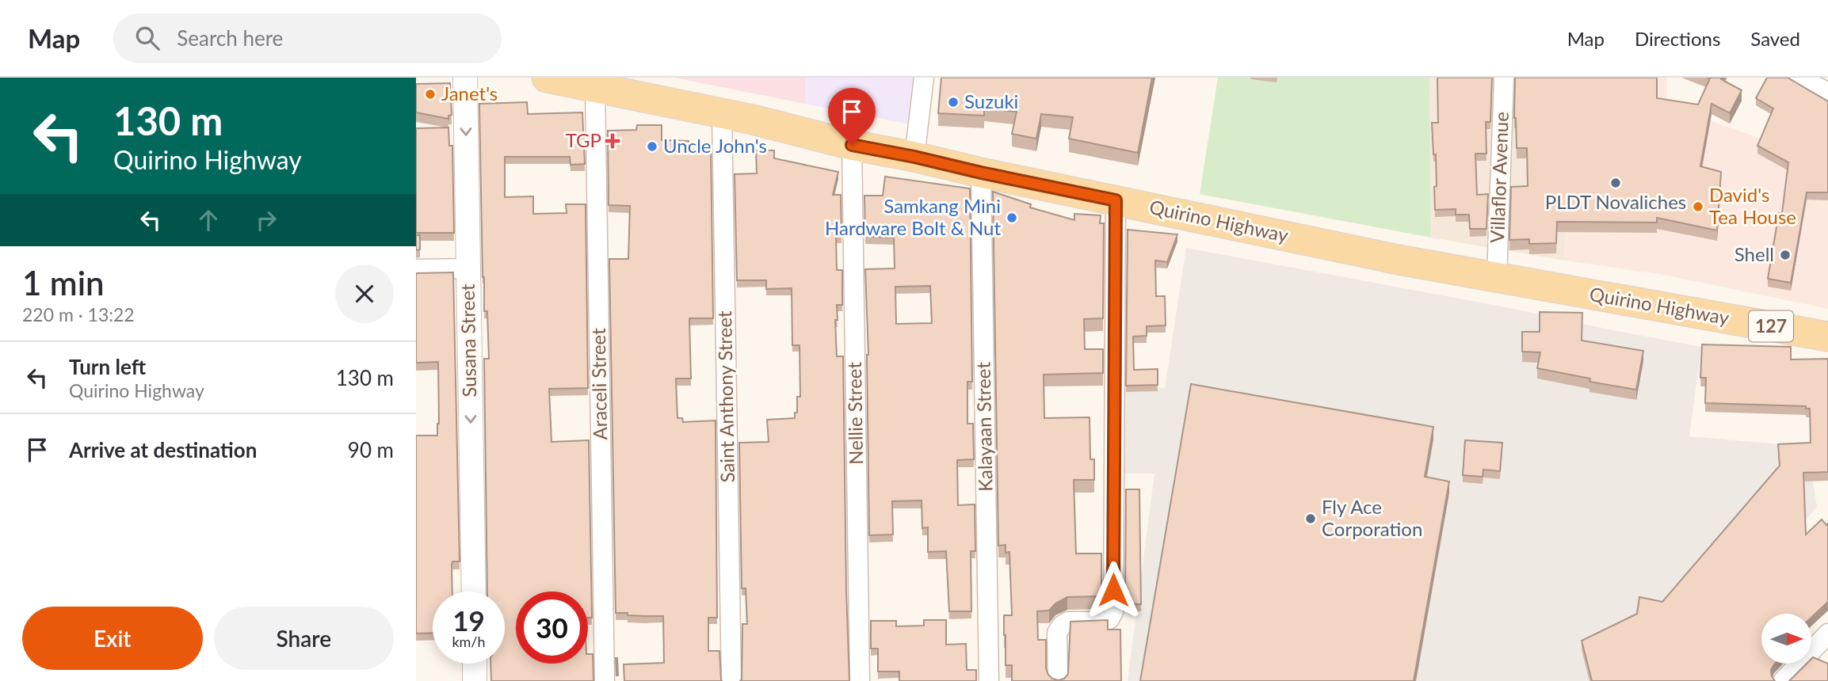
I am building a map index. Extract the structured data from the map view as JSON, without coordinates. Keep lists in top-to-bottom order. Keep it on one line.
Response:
{"streets":{"main road":["Quirino Highway","127"],"street":["Villaflor Avenue","Susana Street","Araceli Street","Saint Anthony Street","Nellie Street","Kalayaan Street"]},"crossings":[["Villaflor Avenue","Quirino Highway"],["Quirino Highway","Araceli Street"],["Quirino Highway","Saint Anthony Street"],["Quirino Highway","Nellie Street"],["Quirino Highway","Kalayaan Street"]],"one_way":["Susana Street"],"places":{"other":["Janet's","Suzuki","Uncle John's","PLDT Novaliches","David's Tea House","Samkang Mini Hardware Bolt & Nut","Shell","Fly Ace Corporation"],"health":["TGP"]},"north":"right","page":{"header":"Map","search":"Search here","nav":["Map","Directions","Saved"],"turn":["130 m","Quirino Highway"],"heading":["1 min","220 m · 13:22"],"list":[{"name":"Turn left","note":"Quirino Highway","value":"130 m"},{"name":"Arrive at destination","value":"90 m"}],"speed":"19 km/h","limit":"30","buttons":["Exit","Share"]}}
